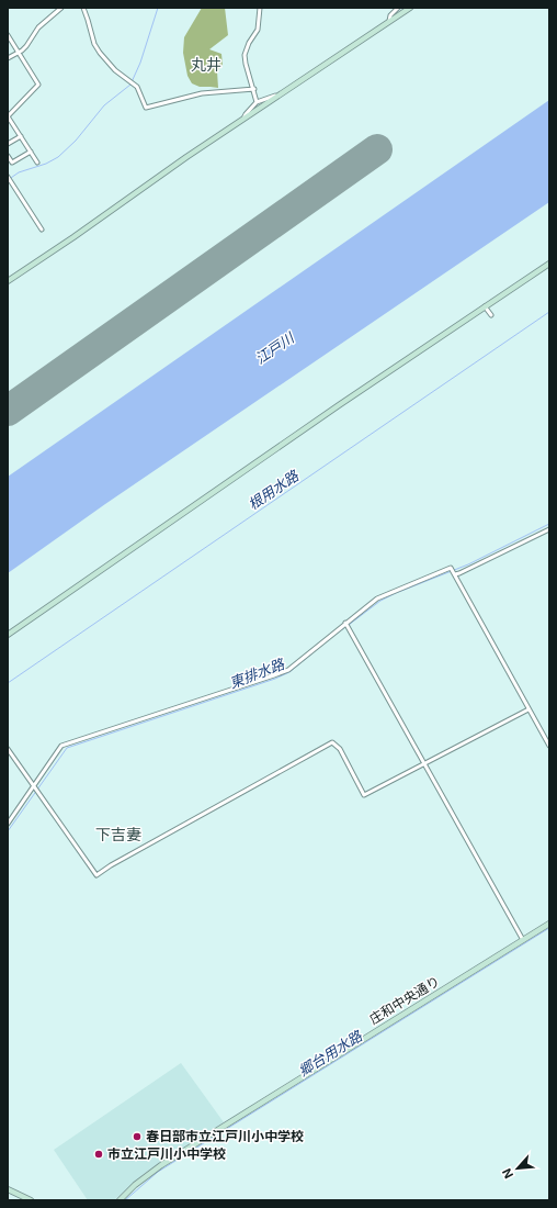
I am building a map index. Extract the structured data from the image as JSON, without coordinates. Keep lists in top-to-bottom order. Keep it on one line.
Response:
{"streets":{"street":["庄和中央通り"]},"districts":["丸井","下吉妻"],"water":["江戸川","根用水路","東排水路","郷台用水路"],"places":["春日部市立江戸川小中学校","市立江戸川小中学校"],"north":"bottom left"}
